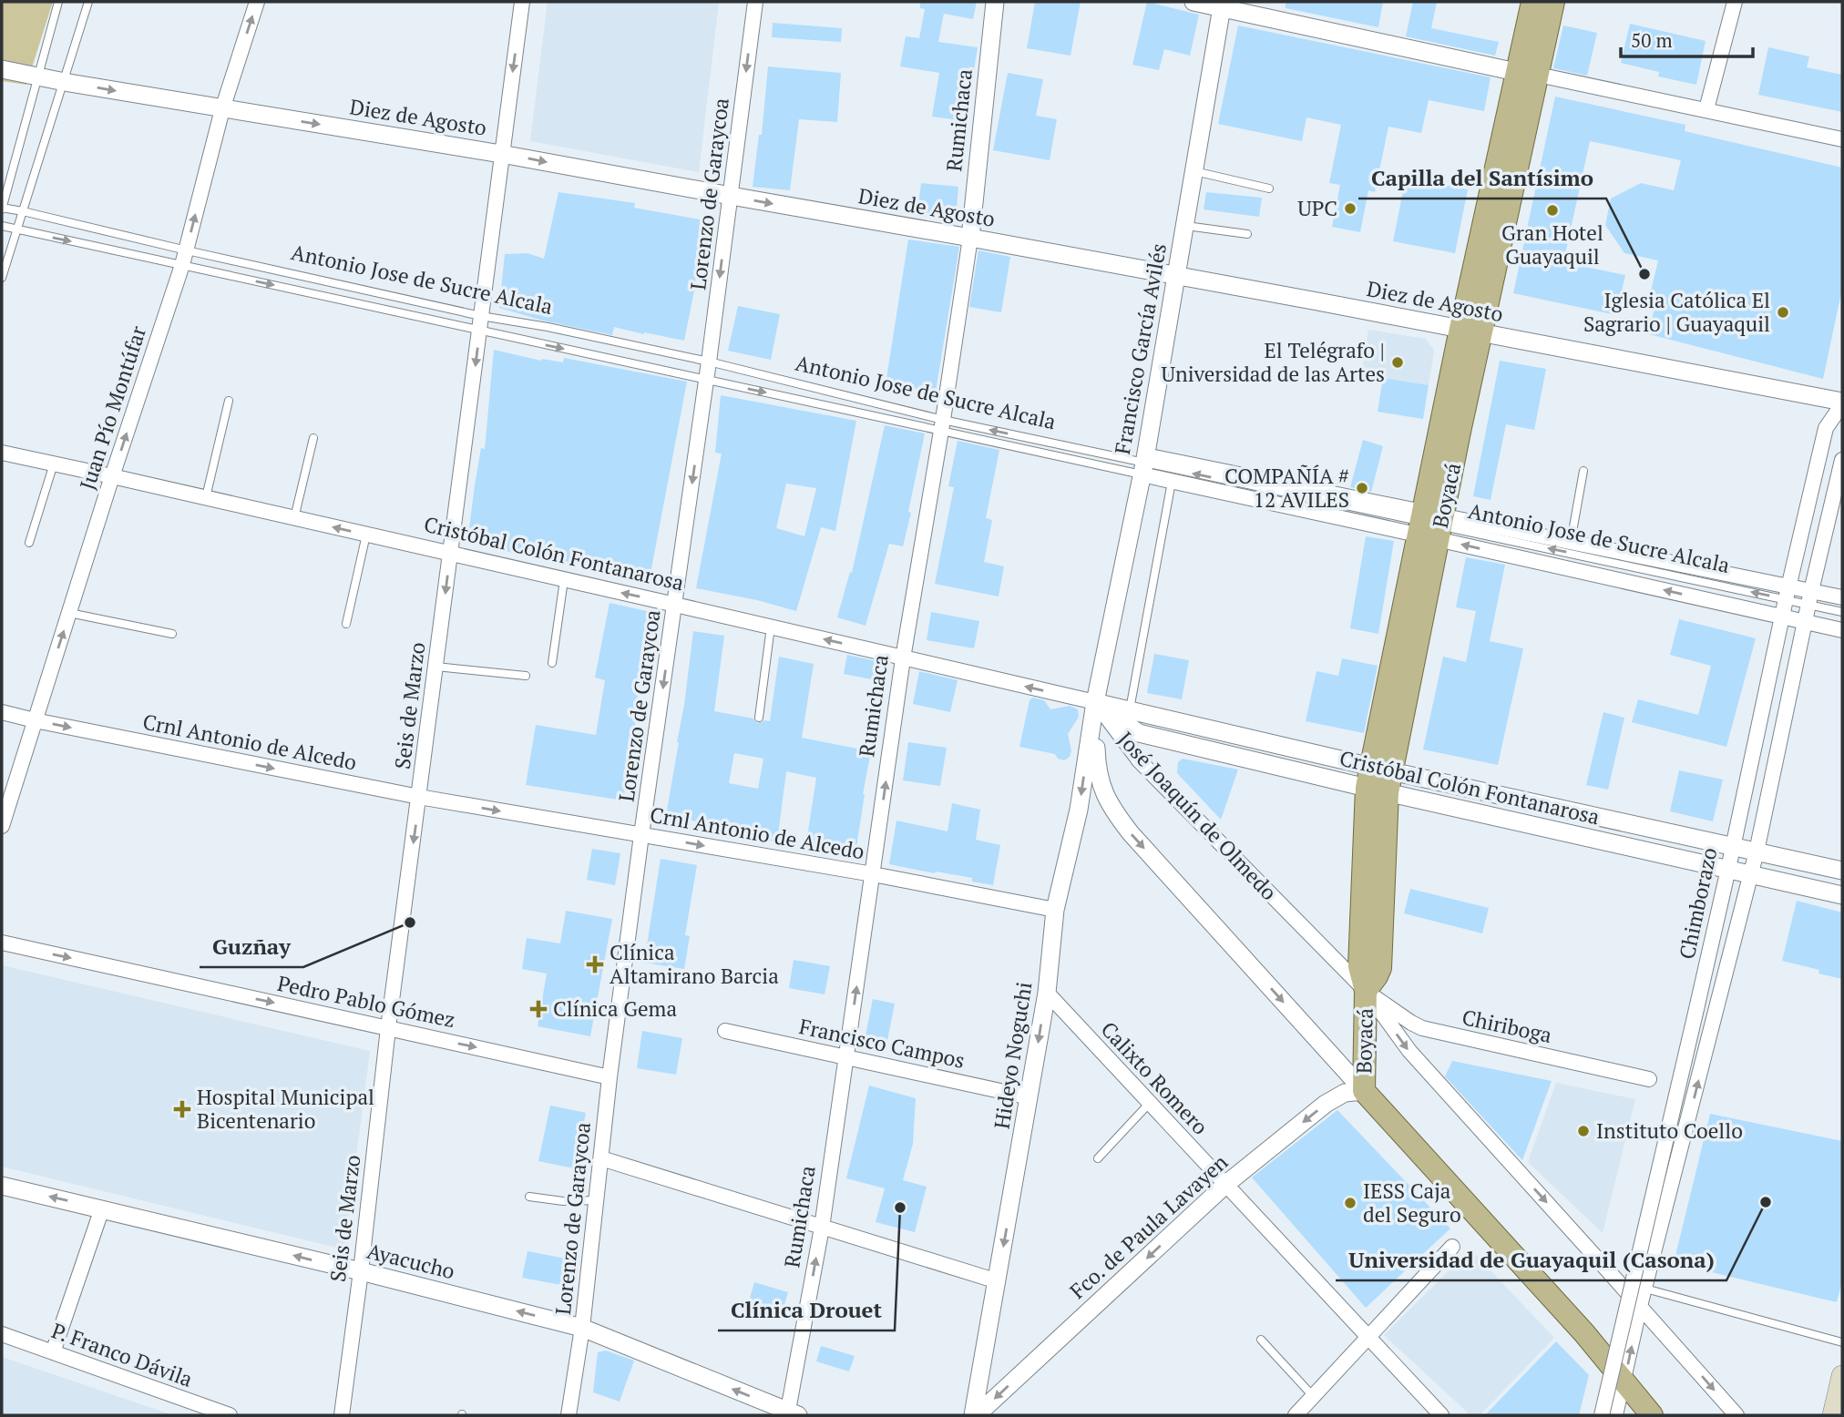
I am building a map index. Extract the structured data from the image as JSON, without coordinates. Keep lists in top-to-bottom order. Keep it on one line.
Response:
{"streets":{"main road":["Boyacá","José Joaquín de Olmedo"],"street":["Diez de Agosto","Rumichaca","Lorenzo de Garaycoa","Antonio Jose de Sucre Alcala","Francisco García Avilés","Juan Pío Montúfar","Cristóbal Colón Fontanarosa","Seis de Marzo","Crnl Antonio de Alcedo","Chimborazo","Pedro Pablo Gómez","Chiriboga","Francisco Campos","Hideyo Noguchi","Calixto Romero","Fco. de Paula Lavayen","Ayacucho","P. Franco Dávila"]},"crossings":[["Diez de Agosto","Rumichaca"],["Diez de Agosto","Lorenzo de Garaycoa"],["Diez de Agosto","Francisco García Avilés"],["Diez de Agosto","Juan Pío Montúfar"],["Diez de Agosto","Boyacá"],["Diez de Agosto","Seis de Marzo"],["Diez de Agosto","Chimborazo"],["Rumichaca","Antonio Jose de Sucre Alcala"],["Rumichaca","Cristóbal Colón Fontanarosa"],["Rumichaca","Crnl Antonio de Alcedo"],["Rumichaca","Francisco Campos"],["Rumichaca","Ayacucho"],["Lorenzo de Garaycoa","Antonio Jose de Sucre Alcala"],["Lorenzo de Garaycoa","Cristóbal Colón Fontanarosa"],["Lorenzo de Garaycoa","Crnl Antonio de Alcedo"],["Lorenzo de Garaycoa","Pedro Pablo Gómez"],["Lorenzo de Garaycoa","Ayacucho"],["Antonio Jose de Sucre Alcala","Francisco García Avilés"],["Antonio Jose de Sucre Alcala","Juan Pío Montúfar"],["Antonio Jose de Sucre Alcala","Boyacá"],["Antonio Jose de Sucre Alcala","Seis de Marzo"],["Antonio Jose de Sucre Alcala","Chimborazo"],["Francisco García Avilés","Cristóbal Colón Fontanarosa"],["Francisco García Avilés","José Joaquín de Olmedo"],["Francisco García Avilés","Hideyo Noguchi"],["Juan Pío Montúfar","Cristóbal Colón Fontanarosa"],["Juan Pío Montúfar","Crnl Antonio de Alcedo"],["Boyacá","Cristóbal Colón Fontanarosa"],["Boyacá","José Joaquín de Olmedo"],["Boyacá","Chiriboga"],["Boyacá","Fco. de Paula Lavayen"],["Cristóbal Colón Fontanarosa","Seis de Marzo"],["Cristóbal Colón Fontanarosa","José Joaquín de Olmedo"],["Cristóbal Colón Fontanarosa","Chimborazo"],["Cristóbal Colón Fontanarosa","Hideyo Noguchi"],["Seis de Marzo","Crnl Antonio de Alcedo"],["Seis de Marzo","Pedro Pablo Gómez"],["Seis de Marzo","Ayacucho"],["Crnl Antonio de Alcedo","Hideyo Noguchi"],["José Joaquín de Olmedo","Chimborazo"],["José Joaquín de Olmedo","Chiriboga"],["José Joaquín de Olmedo","Hideyo Noguchi"],["José Joaquín de Olmedo","Fco. de Paula Lavayen"],["Francisco Campos","Hideyo Noguchi"],["Hideyo Noguchi","Calixto Romero"],["Hideyo Noguchi","Fco. de Paula Lavayen"],["Calixto Romero","Fco. de Paula Lavayen"]],"one_way":["Diez de Agosto","Rumichaca","Lorenzo de Garaycoa","Juan Pío Montúfar","Seis de Marzo","Crnl Antonio de Alcedo","Pedro Pablo Gómez","Hideyo Noguchi","Fco. de Paula Lavayen","Ayacucho"],"places":{"other":["UPC","Gran Hotel Guayaquil","Capilla del Santísimo","Iglesia Católica El Sagrario | Guayaquil","El Telégrafo | Universidad de las Artes","COMPAÑÍA # 12 AVILES","Guzñay","Instituto Coello","Universidad de Guayaquil (Casona)","IESS Caja del Seguro","Clínica Drouet"],"health":["Clínica Altamirano Barcia","Clínica Gema","Hospital Municipal Bicentenario"]},"scale_bar":"50 m"}
